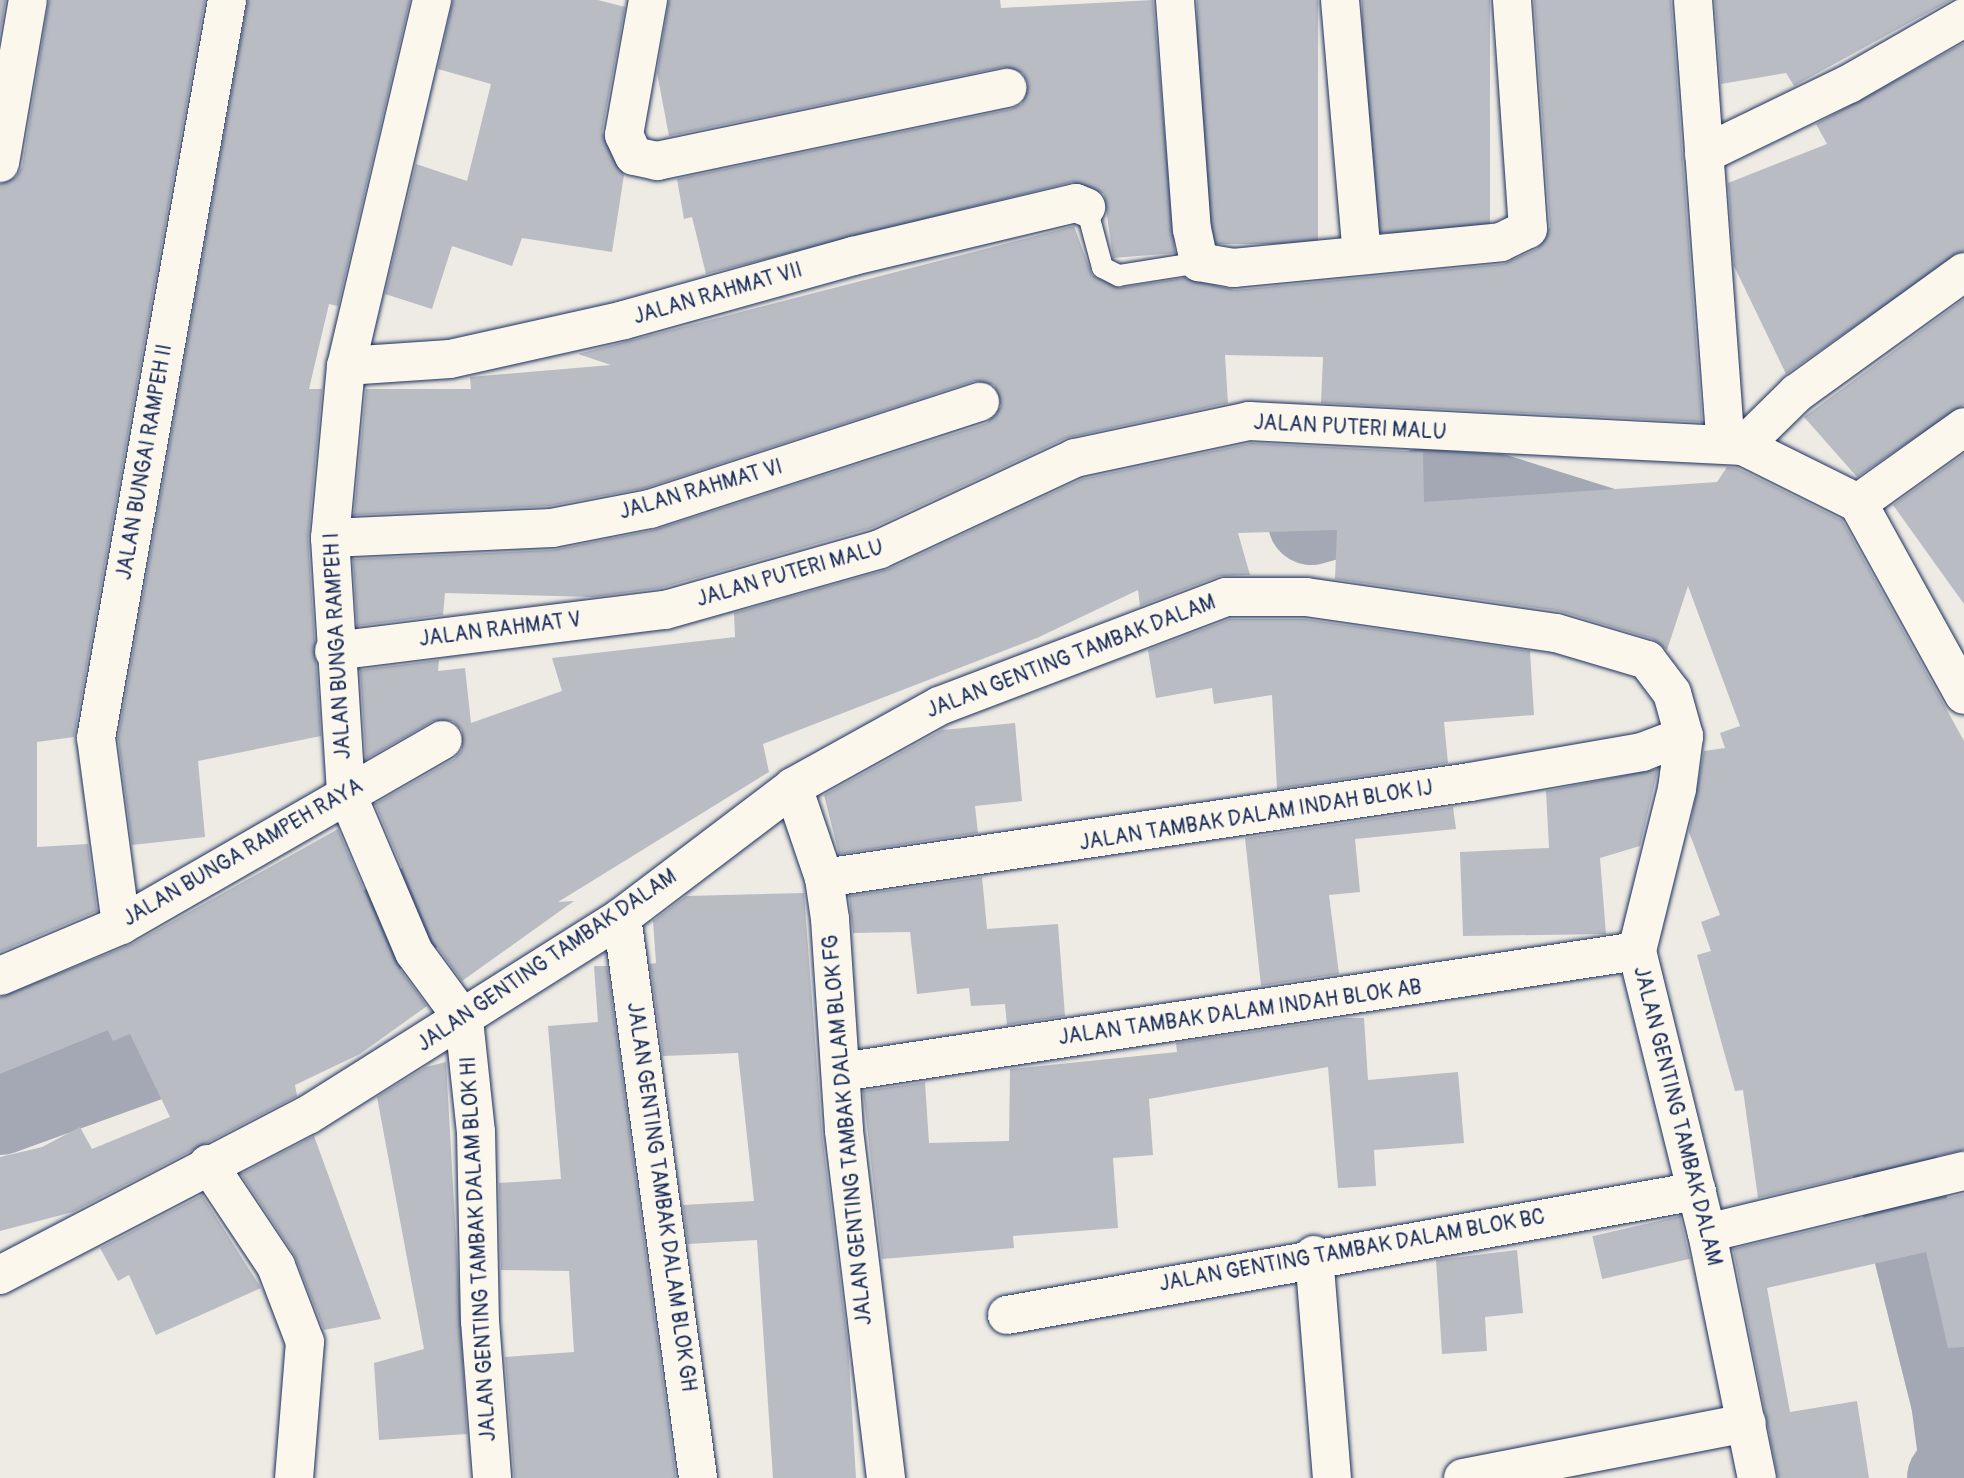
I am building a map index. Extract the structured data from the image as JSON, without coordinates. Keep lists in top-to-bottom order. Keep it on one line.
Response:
{"streets":{"street":["JALAN RAHMAT VII","JALAN PUTERI MALU","JALAN BUNGAI RAMPEH II","JALAN RAHMAT VI","JALAN RAHMAT V","JALAN BUNGA RAMPEH I","JALAN GENTING TAMBAK DALAM","JALAN TAMBAK DALAM INDAH BLOK IJ","JALAN BUNGA RAMPEH RAYA","JALAN TAMBAK DALAM INDAH BLOK AB","JALAN GENTING TAMBAK DALAM BLOK FG","JALAN GENTING TAMBAK DALAM BLOK GH","JALAN GENTING TAMBAK DALAM BLOK HI","JALAN GENTING TAMBAK DALAM BLOK BC"]},"crossings":[["JALAN RAHMAT VII","JALAN BUNGA RAMPEH I"],["JALAN PUTERI MALU","JALAN RAHMAT V"],["JALAN BUNGAI RAMPEH II","JALAN BUNGA RAMPEH RAYA"],["JALAN RAHMAT VI","JALAN BUNGA RAMPEH I"],["JALAN RAHMAT V","JALAN BUNGA RAMPEH I"],["JALAN BUNGA RAMPEH I","JALAN GENTING TAMBAK DALAM"],["JALAN BUNGA RAMPEH I","JALAN BUNGA RAMPEH RAYA"],["JALAN BUNGA RAMPEH I","JALAN GENTING TAMBAK DALAM BLOK HI"],["JALAN GENTING TAMBAK DALAM","JALAN TAMBAK DALAM INDAH BLOK IJ"],["JALAN GENTING TAMBAK DALAM","JALAN TAMBAK DALAM INDAH BLOK AB"],["JALAN GENTING TAMBAK DALAM","JALAN GENTING TAMBAK DALAM BLOK FG"],["JALAN GENTING TAMBAK DALAM","JALAN GENTING TAMBAK DALAM BLOK GH"],["JALAN GENTING TAMBAK DALAM","JALAN GENTING TAMBAK DALAM BLOK HI"],["JALAN GENTING TAMBAK DALAM","JALAN GENTING TAMBAK DALAM BLOK BC"],["JALAN TAMBAK DALAM INDAH BLOK IJ","JALAN GENTING TAMBAK DALAM BLOK FG"],["JALAN TAMBAK DALAM INDAH BLOK AB","JALAN GENTING TAMBAK DALAM BLOK FG"]]}
